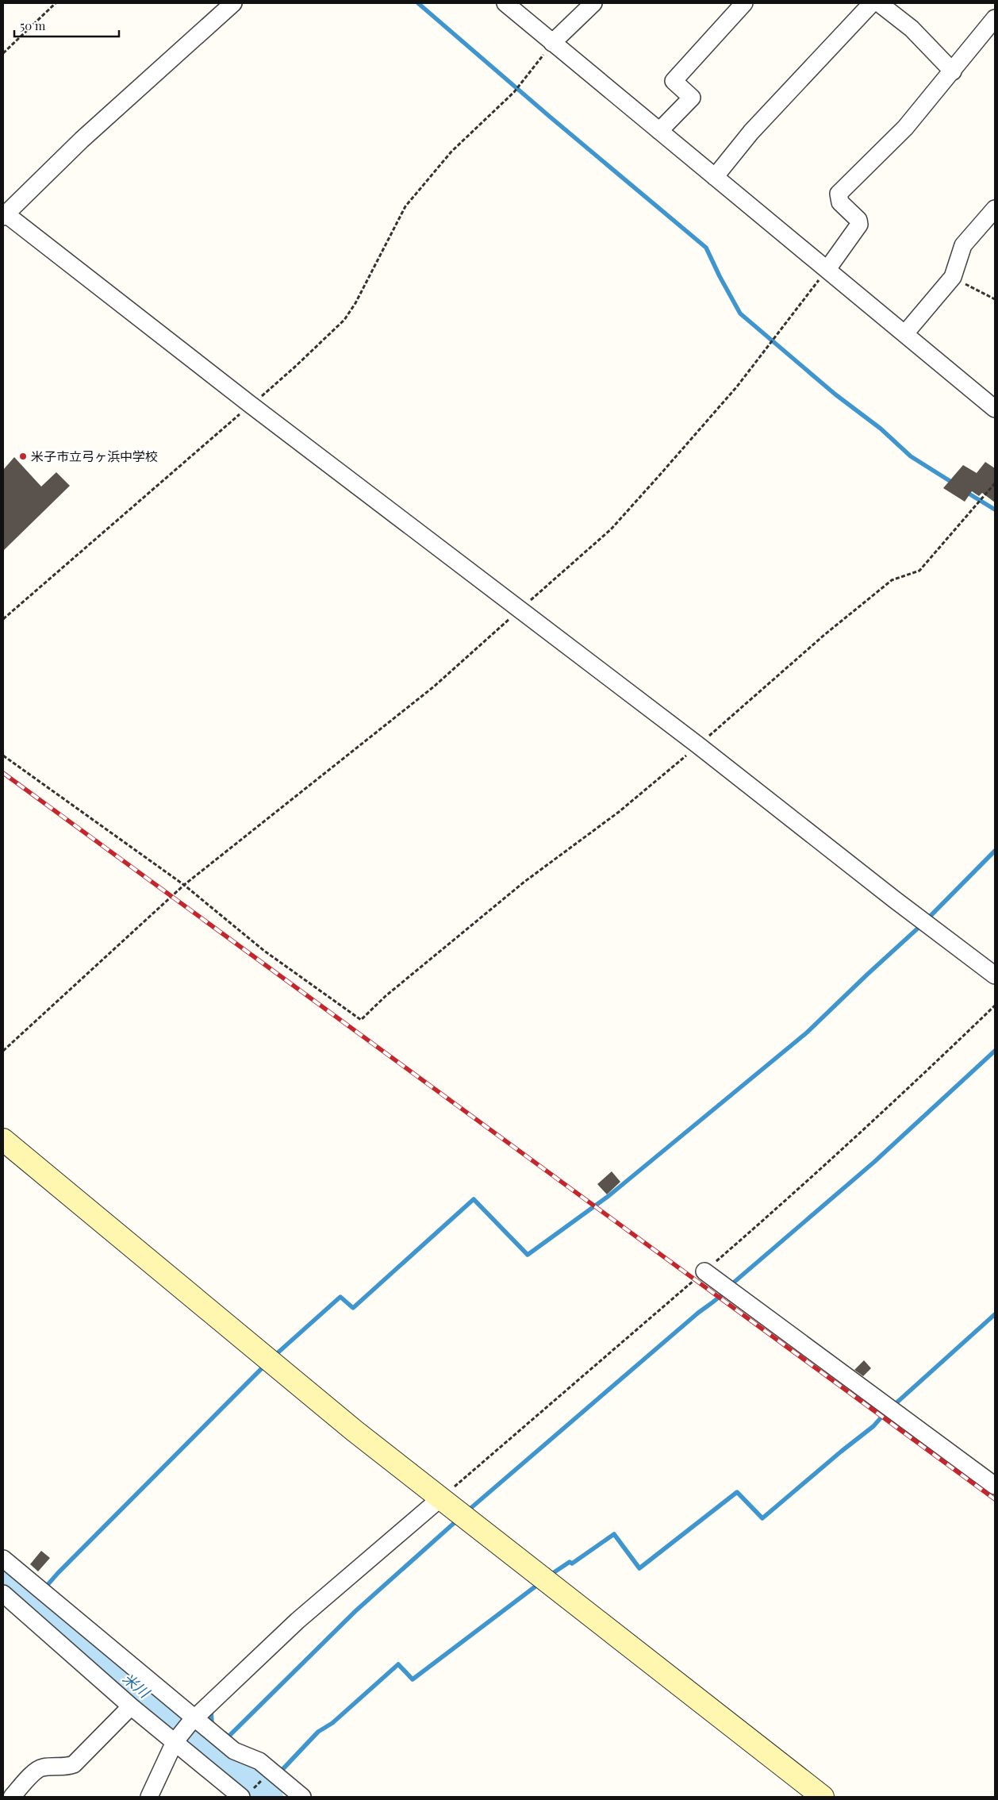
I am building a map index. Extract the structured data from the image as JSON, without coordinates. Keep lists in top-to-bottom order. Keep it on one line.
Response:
{"water":["米川"],"places":["米子市立弓ヶ浜中学校"],"scale_bar":"50 m"}
